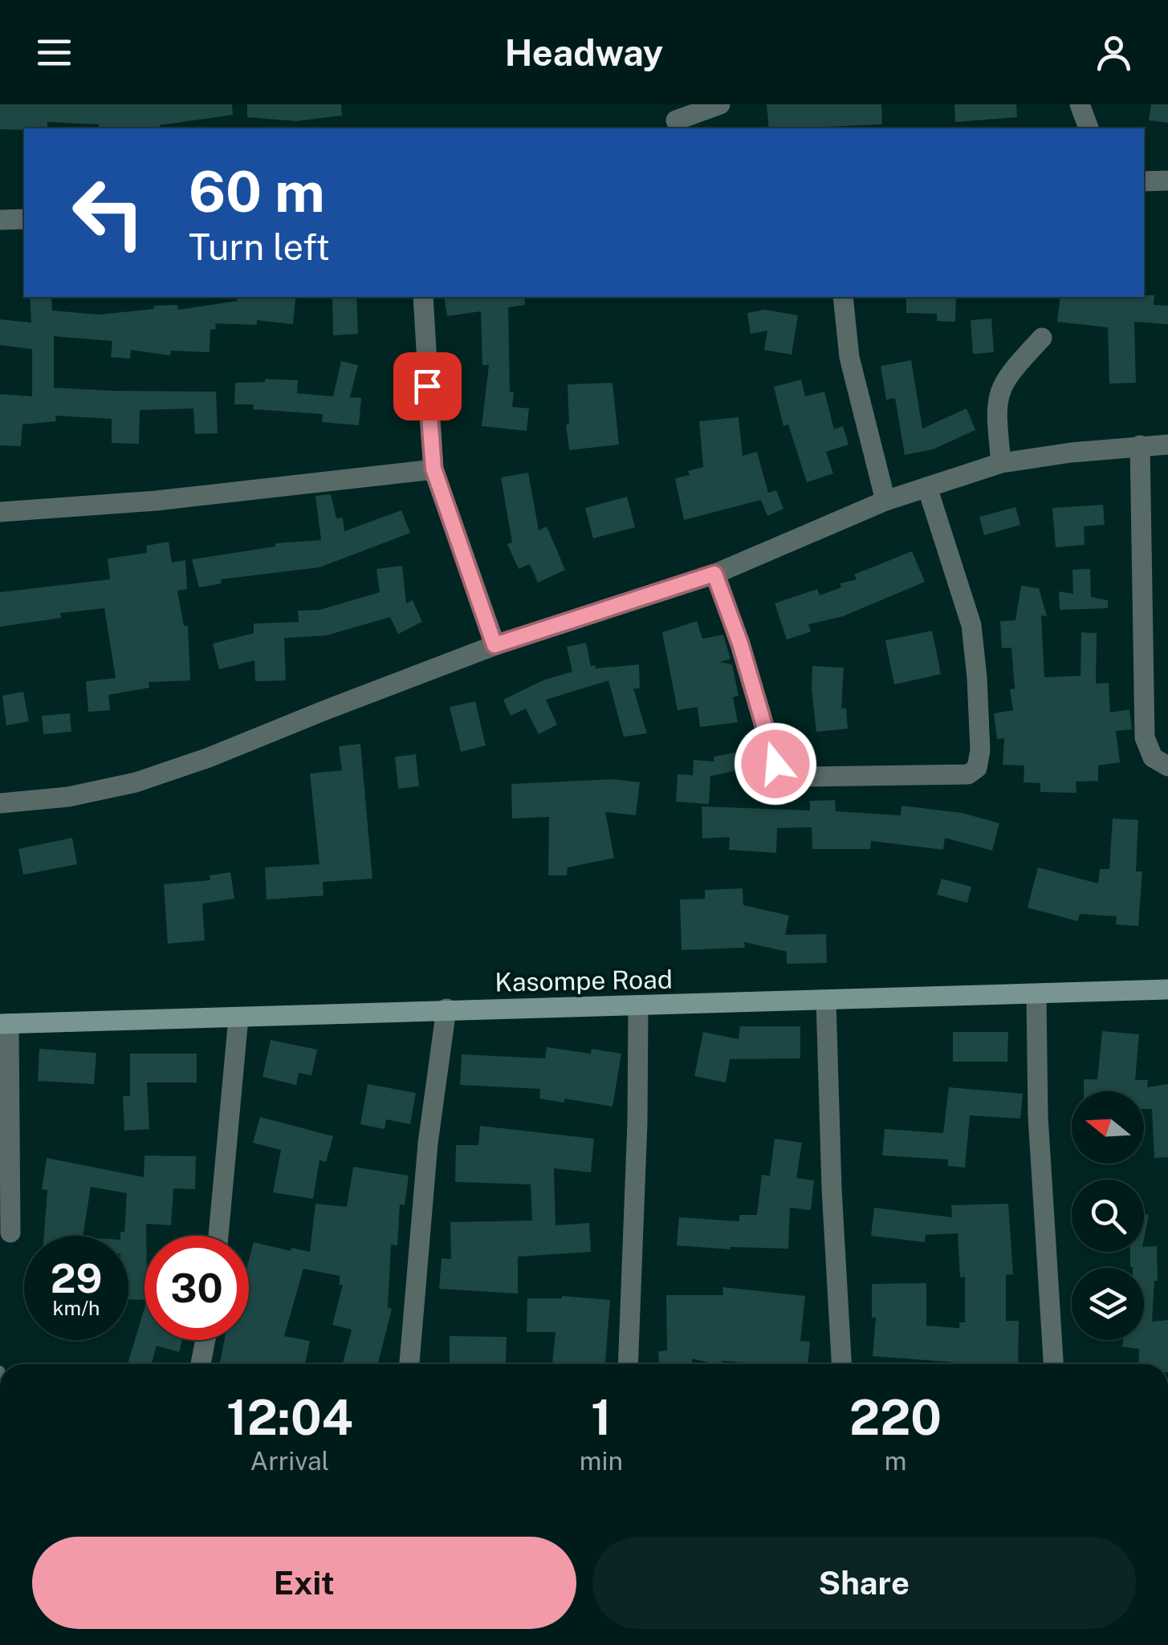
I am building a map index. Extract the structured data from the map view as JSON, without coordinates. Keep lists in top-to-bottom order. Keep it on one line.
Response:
{"streets":{"street":["Kasompe Road"]},"north":"left","page":{"header":"Headway","turn":["60 m","Turn left"],"speed":"29 km/h","limit":"30","eta":["12:04","Arrival","1","min","220","m"],"buttons":["Exit","Share"]}}
